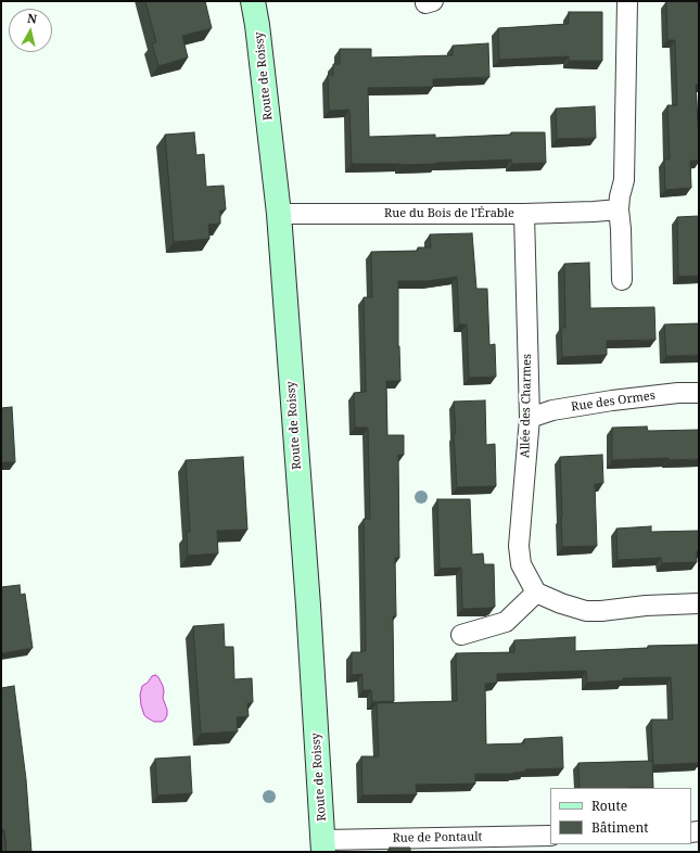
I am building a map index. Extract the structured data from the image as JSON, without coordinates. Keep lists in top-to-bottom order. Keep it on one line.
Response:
{"streets":{"main road":["Route de Roissy"],"street":["Rue du Bois de l'Érable","Rue des Ormes","Allée des Charmes","Rue de Pontault"]},"crossings":[["Route de Roissy","Rue du Bois de l'Érable"],["Route de Roissy","Rue de Pontault"],["Rue du Bois de l'Érable","Allée des Charmes"],["Rue des Ormes","Allée des Charmes"]],"legend":["Route","Bâtiment"],"north":"top"}
